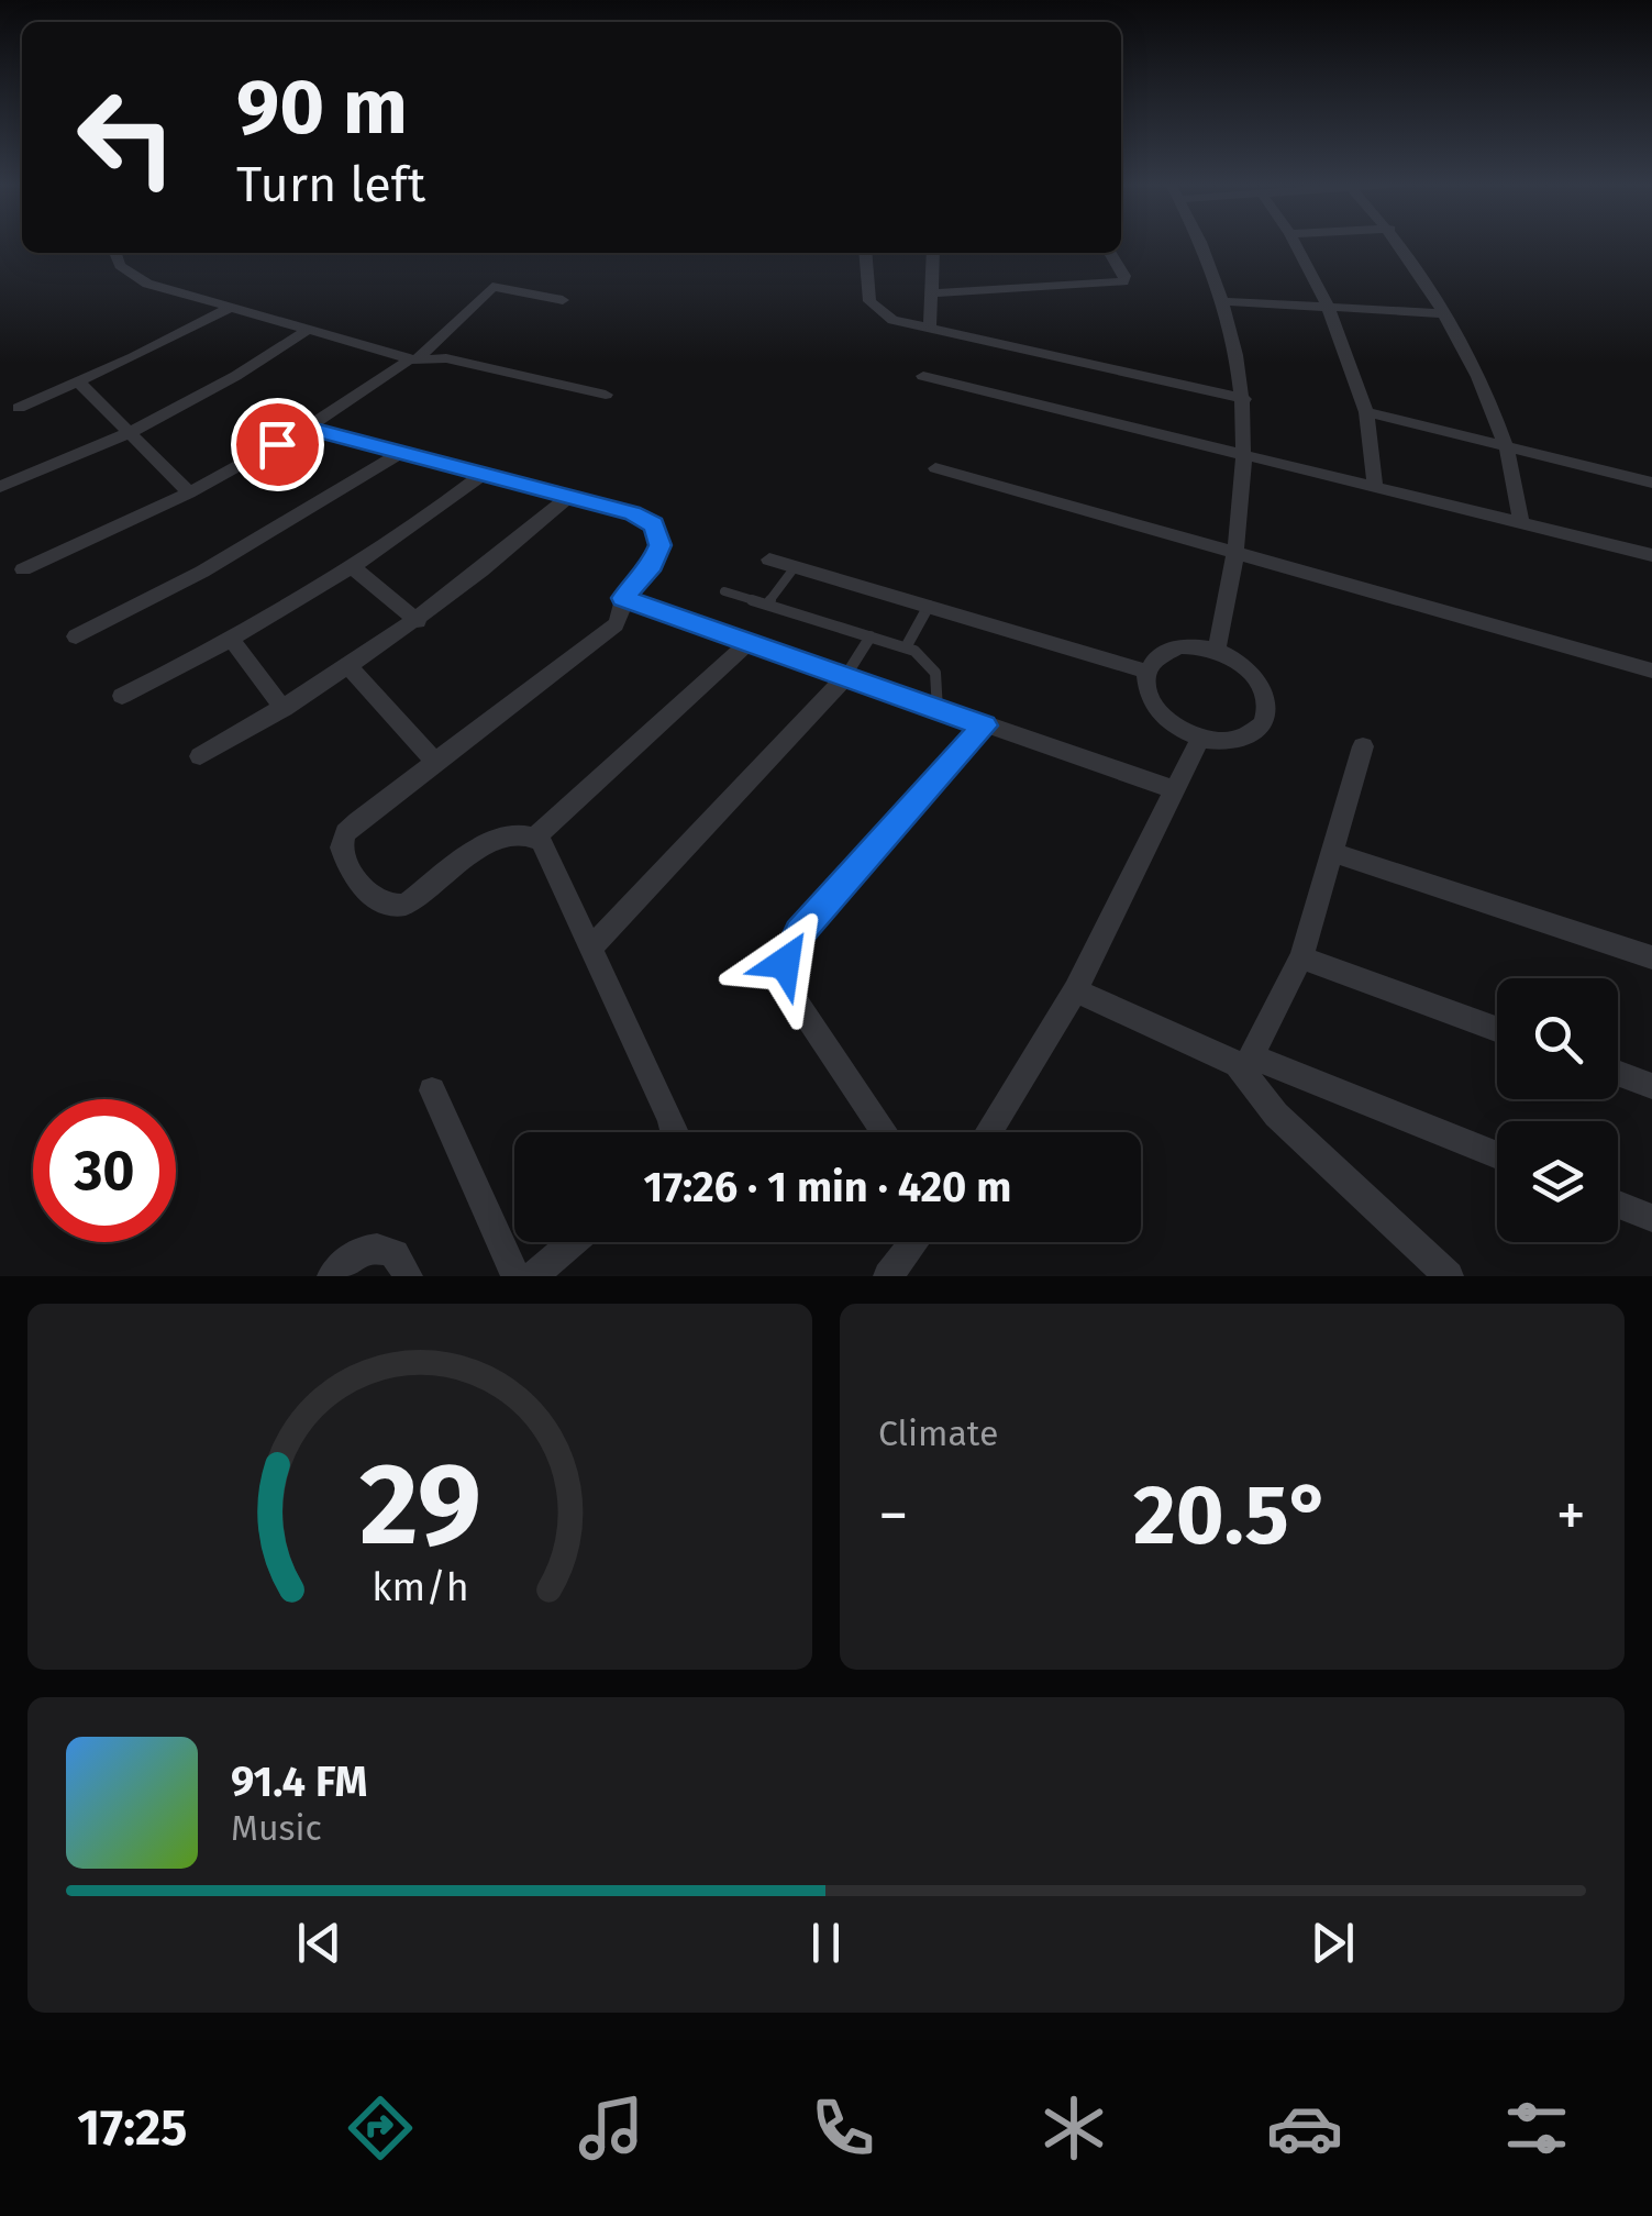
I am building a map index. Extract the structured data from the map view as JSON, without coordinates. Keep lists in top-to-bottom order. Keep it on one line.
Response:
{"page":{"turn":["90 m","Turn left"],"limit":"30","trip":"17:26 · 1 min · 420 m","tile":"Climate","heat":["−","20.5°","+"],"song":["91.4 FM","Music"],"tabs":"17:25","gauge":["29","km/h"]}}
